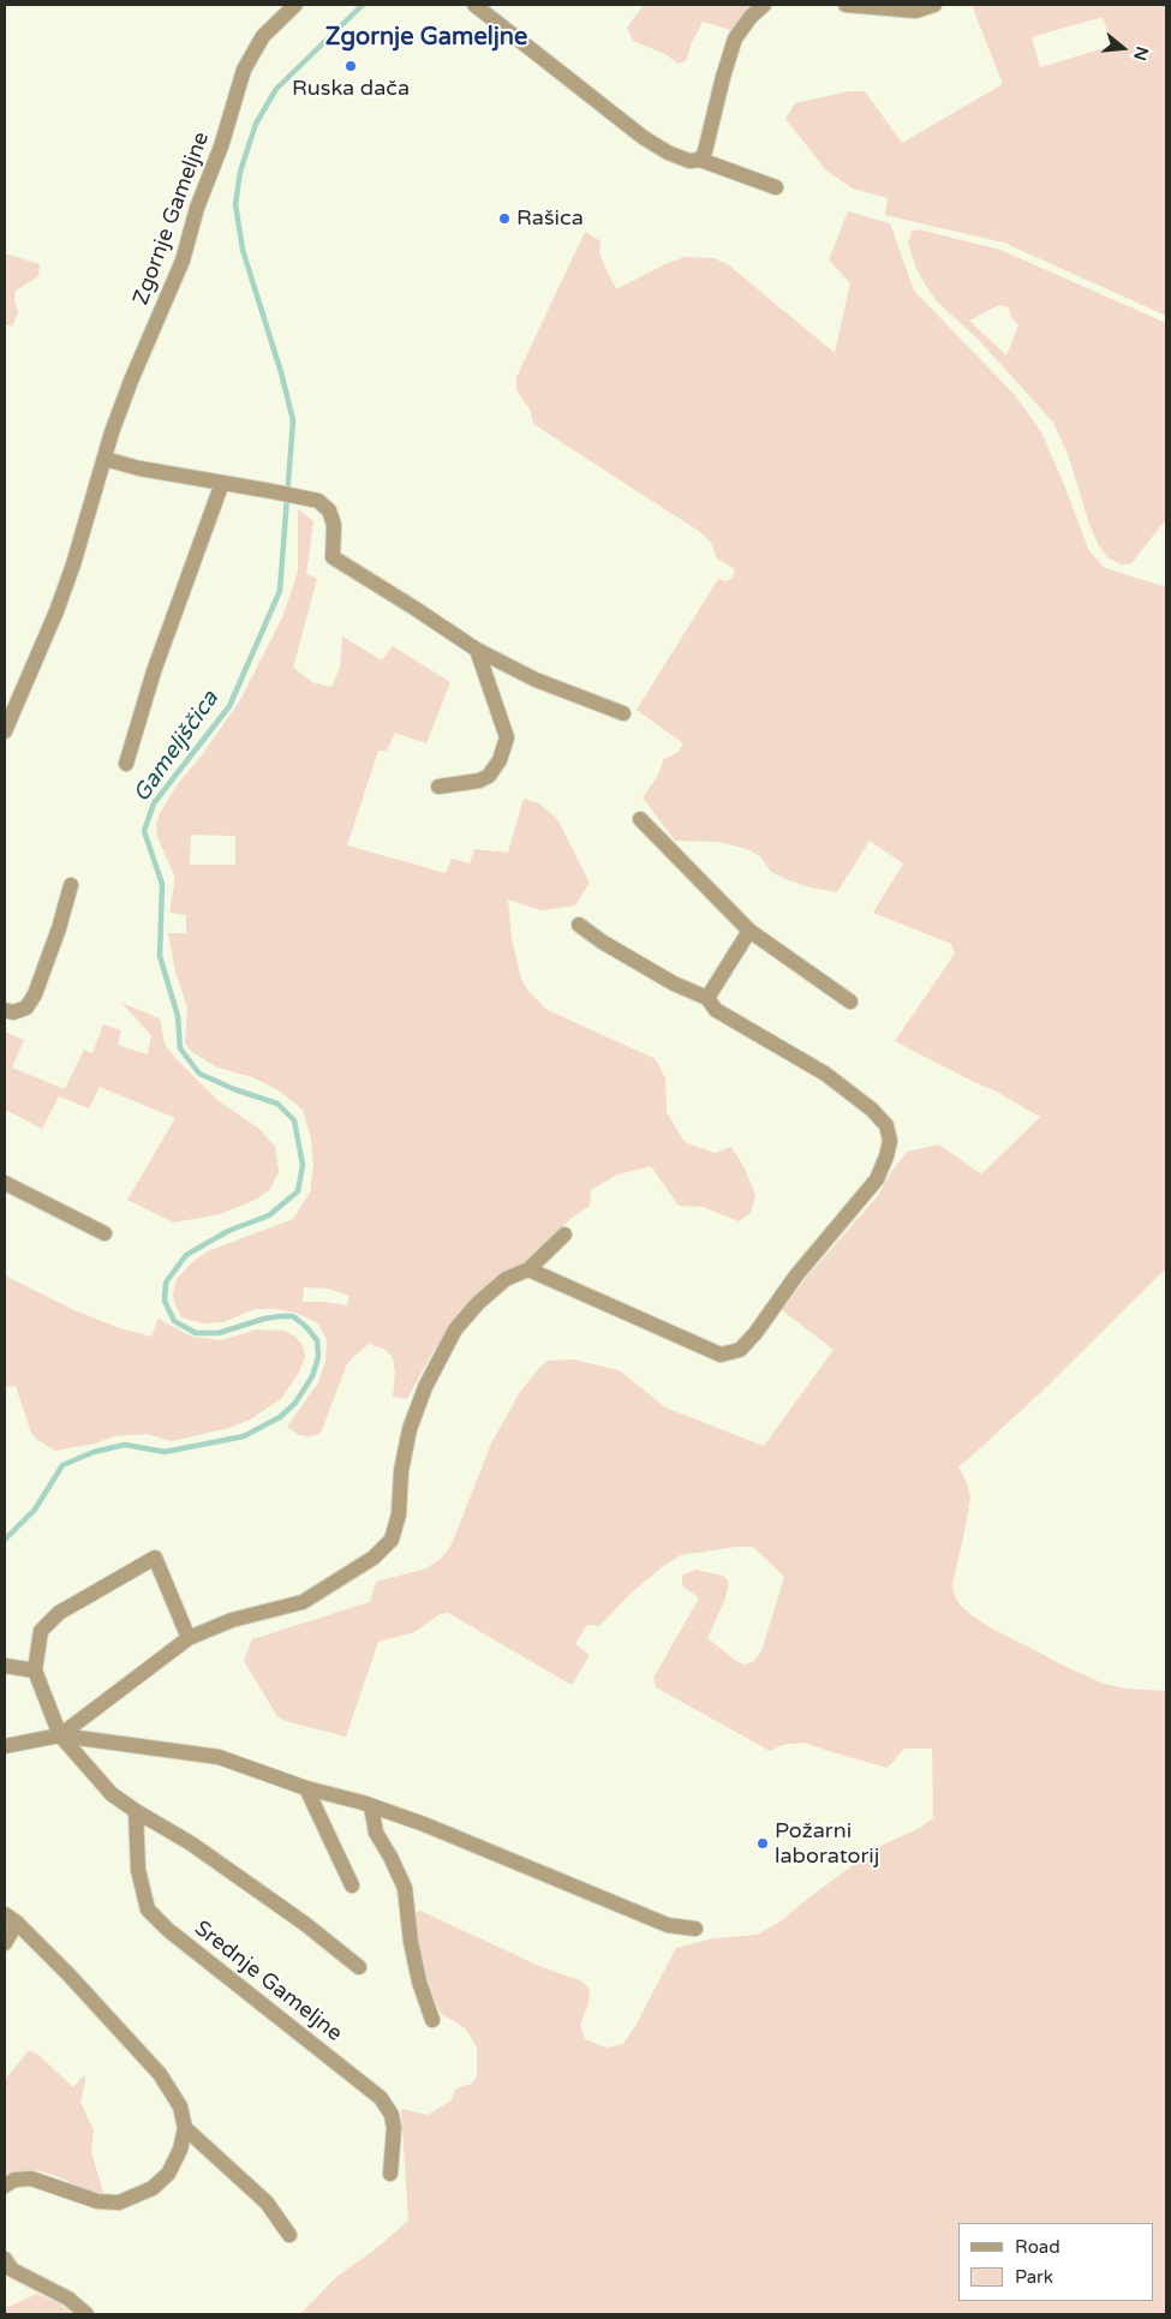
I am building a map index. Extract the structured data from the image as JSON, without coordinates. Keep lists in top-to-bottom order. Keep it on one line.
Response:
{"streets":{"street":["Zgornje Gameljne","Srednje Gameljne"]},"districts":["Zgornje Gameljne"],"water":["Gameljščica"],"places":["Ruska dača","Rašica","Požarni laboratorij"],"legend":["Road","Park"],"north":"right"}
